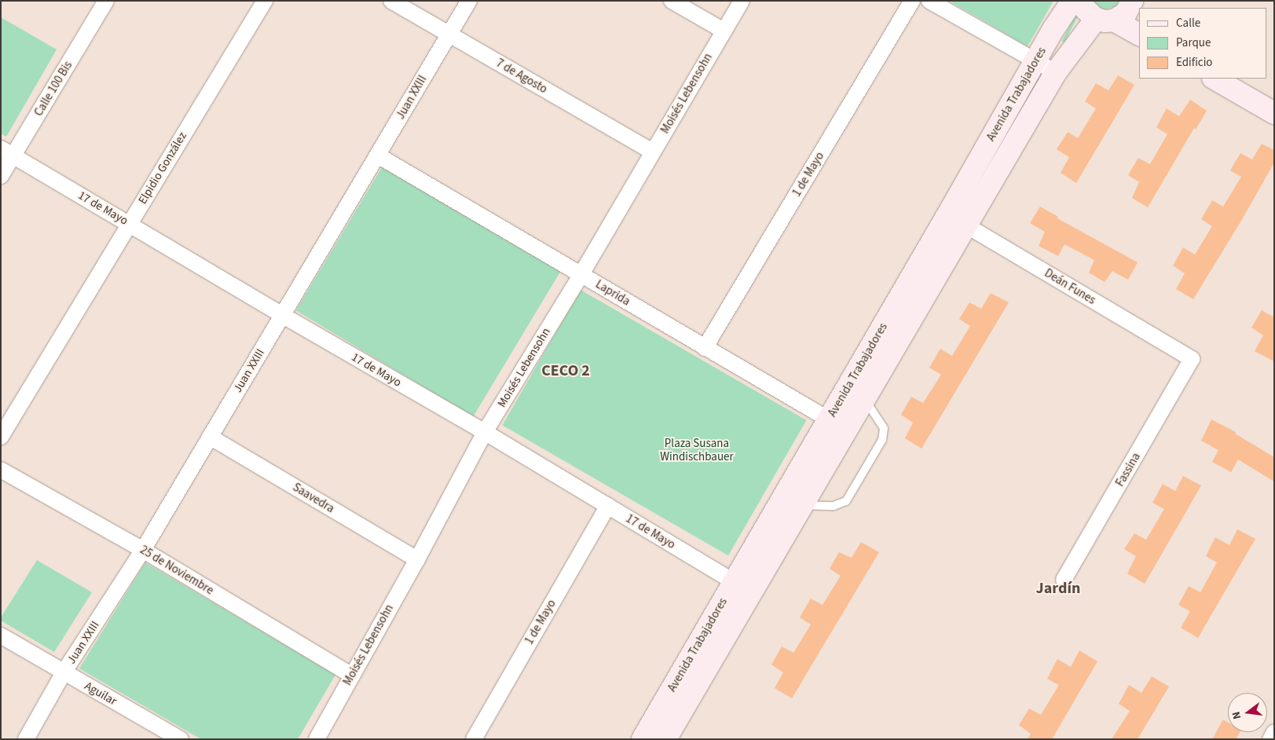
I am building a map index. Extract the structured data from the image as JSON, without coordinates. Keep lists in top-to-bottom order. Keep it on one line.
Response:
{"streets":{"main road":["Avenida Trabajadores"],"street":["7 de Agosto","Calle 100 Bis","Moisés Lebensohn","Juan XXIII","Elpidio González","1 de Mayo","17 de Mayo","Deán Funes","Laprida","Fassina","Saavedra","25 de Noviembre","Aguilar"]},"crossings":[["7 de Agosto","Moisés Lebensohn"],["7 de Agosto","Juan XXIII"],["Calle 100 Bis","17 de Mayo"],["Moisés Lebensohn","17 de Mayo"],["Moisés Lebensohn","Laprida"],["Moisés Lebensohn","Saavedra"],["Moisés Lebensohn","25 de Noviembre"],["Avenida Trabajadores","17 de Mayo"],["Avenida Trabajadores","Deán Funes"],["Avenida Trabajadores","Laprida"],["Juan XXIII","17 de Mayo"],["Juan XXIII","Laprida"],["Juan XXIII","Saavedra"],["Juan XXIII","25 de Noviembre"],["Juan XXIII","Aguilar"],["Elpidio González","17 de Mayo"],["1 de Mayo","17 de Mayo"],["1 de Mayo","Laprida"],["Deán Funes","Fassina"]],"districts":["CECO 2","Jardín"],"parks":["Plaza Susana Windischbauer"],"legend":["Calle","Parque","Edificio"],"north":"left"}
